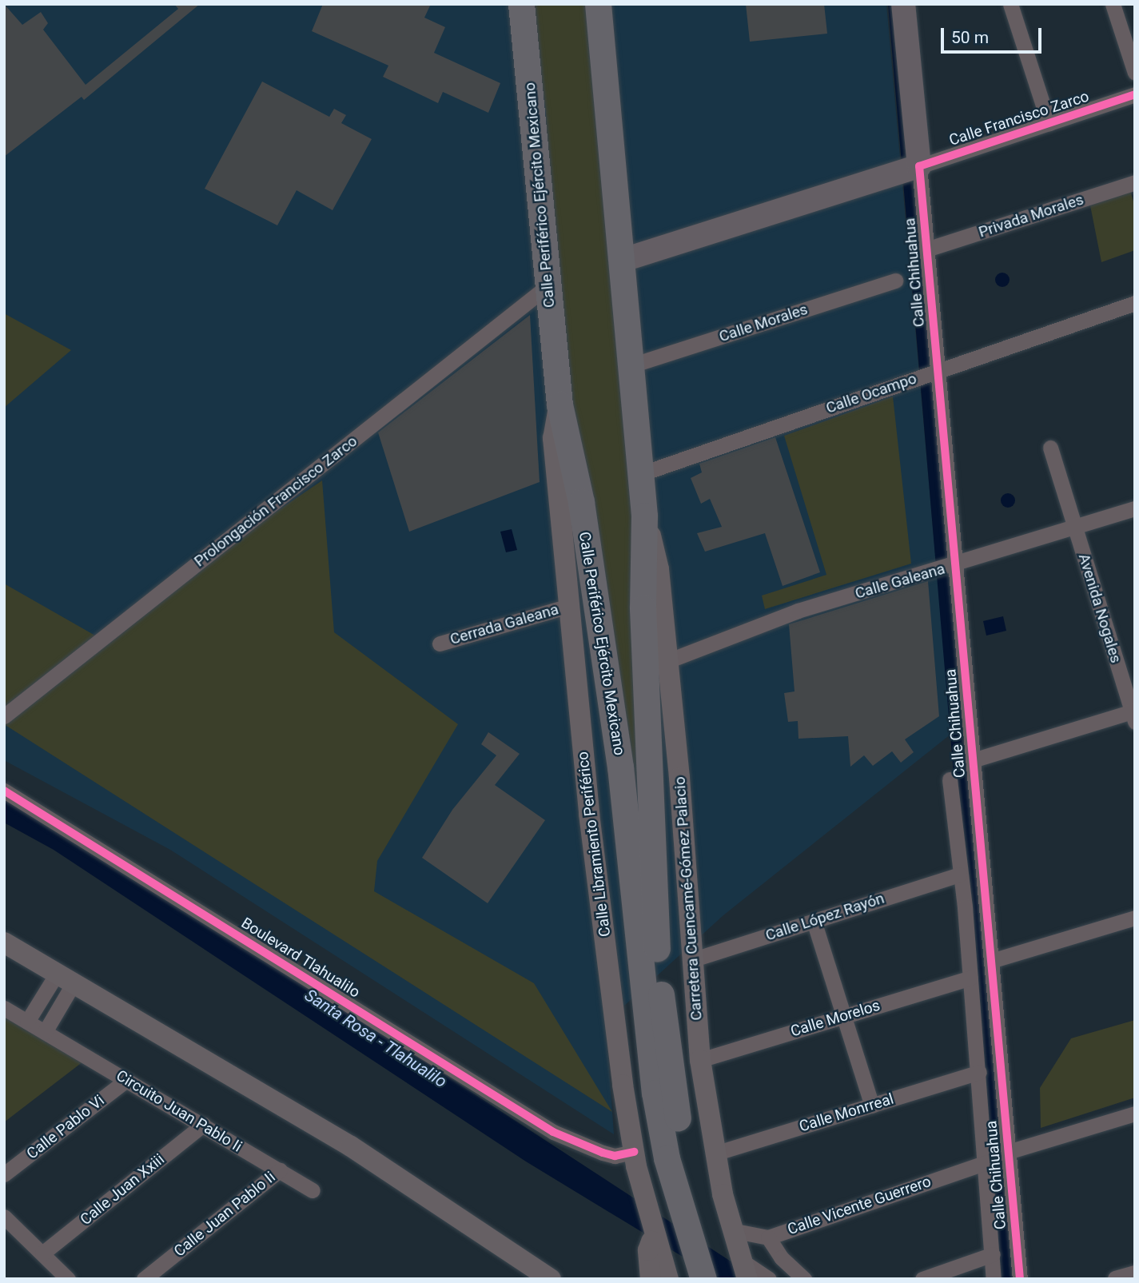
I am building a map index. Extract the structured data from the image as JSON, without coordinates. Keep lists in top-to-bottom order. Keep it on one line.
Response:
{"streets":{"highway":["Calle Periférico Ejército Mexicano"],"main road":["Calle Francisco Zarco","Calle Chihuahua","Calle Libramiento Periférico","Carretera Cuencamé-Gómez Palacio"],"street":["Privada Morales","Calle Morales","Calle Ocampo","Prolongación Francisco Zarco","Calle Galeana","Avenida Nogales","Cerrada Galeana","Calle López Rayón","Boulevard Tlahualilo","Calle Morelos","Circuito Juan Pablo Ii","Calle Monrreal","Calle Pablo Vi","Calle Juan Xxiii","Calle Vicente Guerrero","Calle Juan Pablo Ii"]},"crossings":[["Calle Francisco Zarco","Calle Periférico Ejército Mexicano"],["Calle Francisco Zarco","Calle Chihuahua"],["Calle Periférico Ejército Mexicano","Calle Morales"],["Calle Periférico Ejército Mexicano","Calle Ocampo"],["Calle Periférico Ejército Mexicano","Prolongación Francisco Zarco"],["Calle Periférico Ejército Mexicano","Calle Libramiento Periférico"],["Calle Periférico Ejército Mexicano","Carretera Cuencamé-Gómez Palacio"],["Privada Morales","Calle Chihuahua"],["Calle Chihuahua","Calle Ocampo"],["Calle Chihuahua","Calle Galeana"],["Calle Galeana","Avenida Nogales"],["Calle Galeana","Carretera Cuencamé-Gómez Palacio"],["Cerrada Galeana","Calle Libramiento Periférico"],["Calle Libramiento Periférico","Boulevard Tlahualilo"],["Carretera Cuencamé-Gómez Palacio","Calle López Rayón"],["Carretera Cuencamé-Gómez Palacio","Calle Morelos"],["Carretera Cuencamé-Gómez Palacio","Calle Monrreal"],["Carretera Cuencamé-Gómez Palacio","Calle Vicente Guerrero"],["Circuito Juan Pablo Ii","Calle Pablo Vi"],["Circuito Juan Pablo Ii","Calle Juan Xxiii"],["Circuito Juan Pablo Ii","Calle Juan Pablo Ii"]],"water":["Santa Rosa - Tlahualilo"],"scale_bar":"50 m"}
